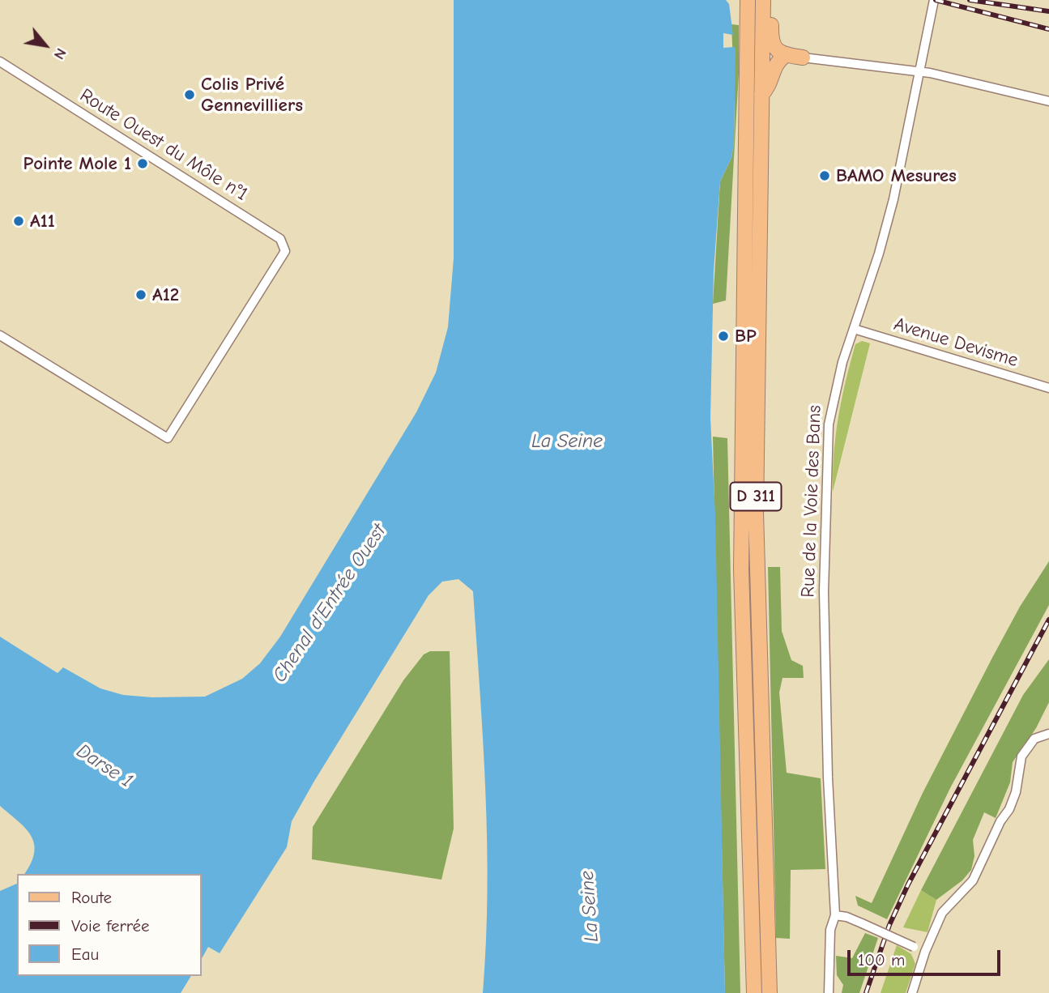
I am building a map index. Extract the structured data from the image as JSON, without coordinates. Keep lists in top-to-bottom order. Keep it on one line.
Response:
{"streets":{"main road":["D 311"],"street":["Route Ouest du Môle n°1","Avenue Devisme","Rue de la Voie des Bans"]},"crossings":[["Avenue Devisme","Rue de la Voie des Bans"]],"water":["La Seine","Chenal d'Entrée Ouest","Darse 1"],"places":["Colis Privé Gennevilliers","Pointe Mole 1","BAMO Mesures","A11","A12","BP"],"legend":["Route","Voie ferrée","Eau"],"scale_bar":"100 m","north":"bottom right"}
